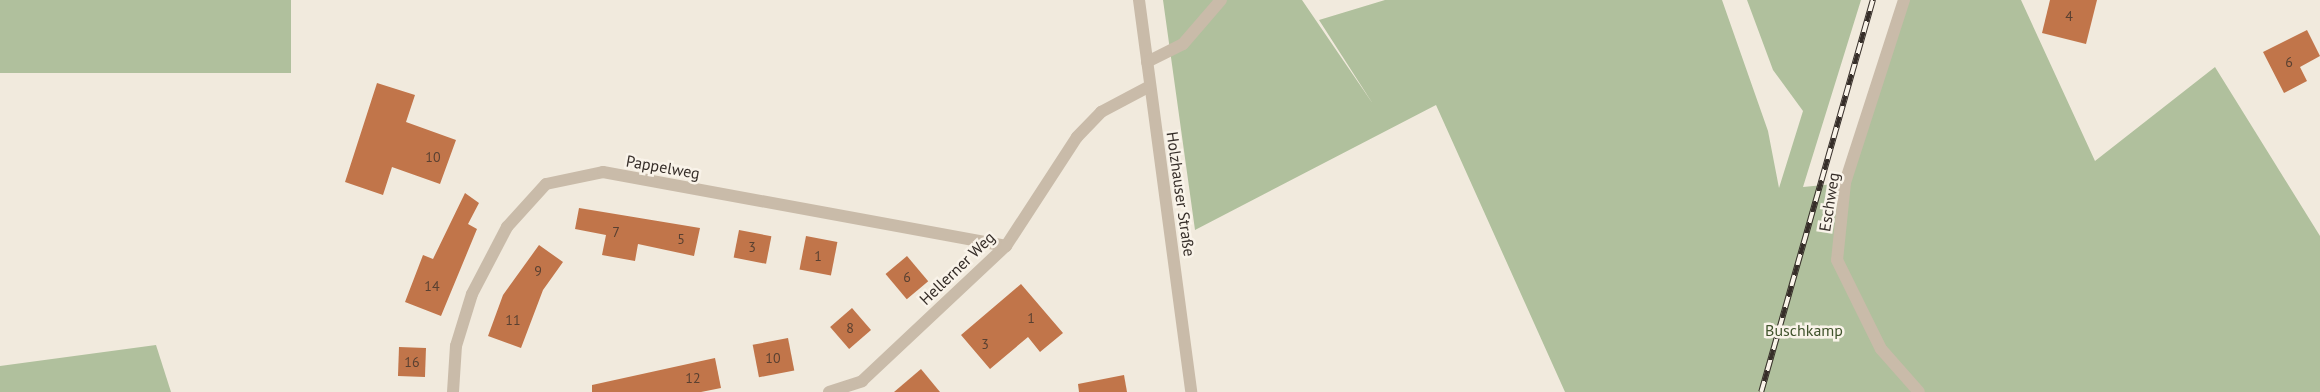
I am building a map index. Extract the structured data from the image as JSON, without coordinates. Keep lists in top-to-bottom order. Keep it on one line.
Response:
{"streets":{"street":["Pappelweg","Holzhauser Straße","Eschweg","Hellerner Weg"]},"crossings":[["Pappelweg","Hellerner Weg"],["Holzhauser Straße","Hellerner Weg"]],"parks":["Buschkamp"],"house_numbers":["4","6","10","7","5","3","1","9","6","14","1","11","8","3","10","16","12"]}
